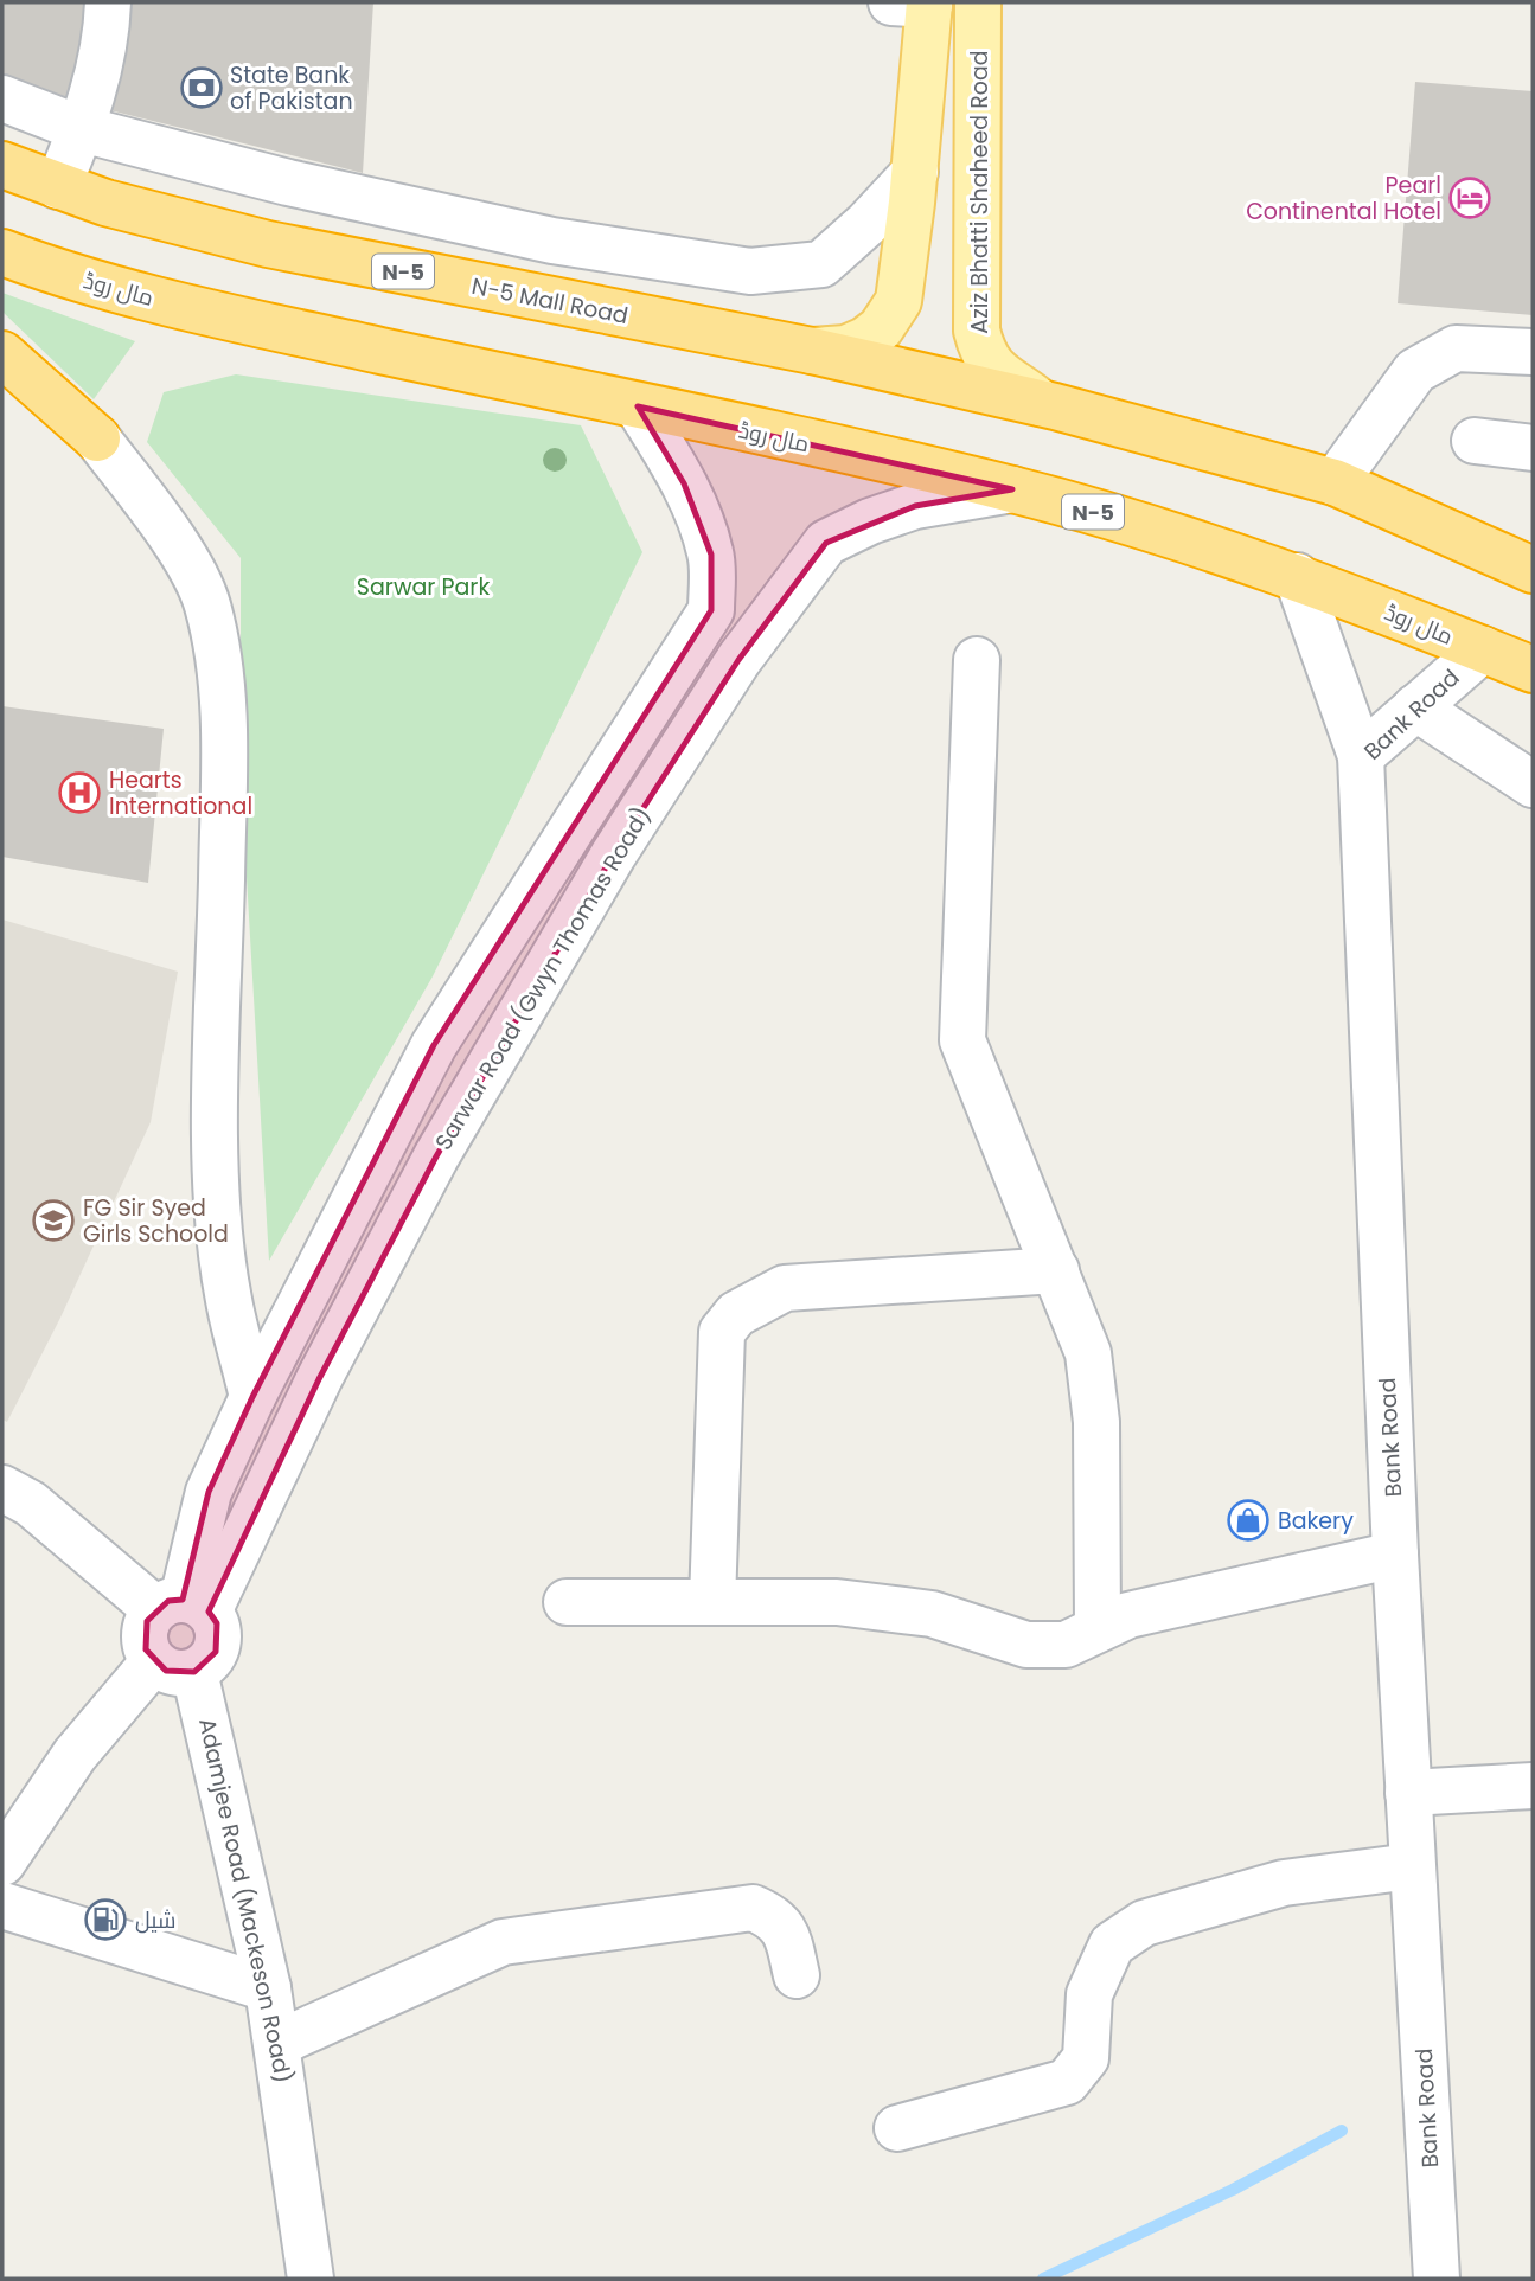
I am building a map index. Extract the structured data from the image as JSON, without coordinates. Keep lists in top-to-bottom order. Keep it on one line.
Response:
{"streets":{"highway":["N-5","مال روڈ","N-5 Mall Road"],"main road":["Aziz Bhatti Shaheed Road"],"street":["Bank Road","Sarwar Road (Gwyn Thomas Road)","Adamjee Road (Mackeson Road)"]},"crossings":[["Aziz Bhatti Shaheed Road","N-5"],["N-5","N-5 Mall Road"],["مال روڈ","Bank Road"],["مال روڈ","Sarwar Road (Gwyn Thomas Road)"],["Sarwar Road (Gwyn Thomas Road)","Adamjee Road (Mackeson Road)"]],"parks":["Sarwar Park"],"places":{"bank":["State Bank of Pakistan"],"hotel":["Pearl Continental Hotel"],"hospital":["Hearts International"],"school or university":["FG Sir Syed Girls Schoold"],"shop":["Bakery"],"fuel station":["شیل"]}}
